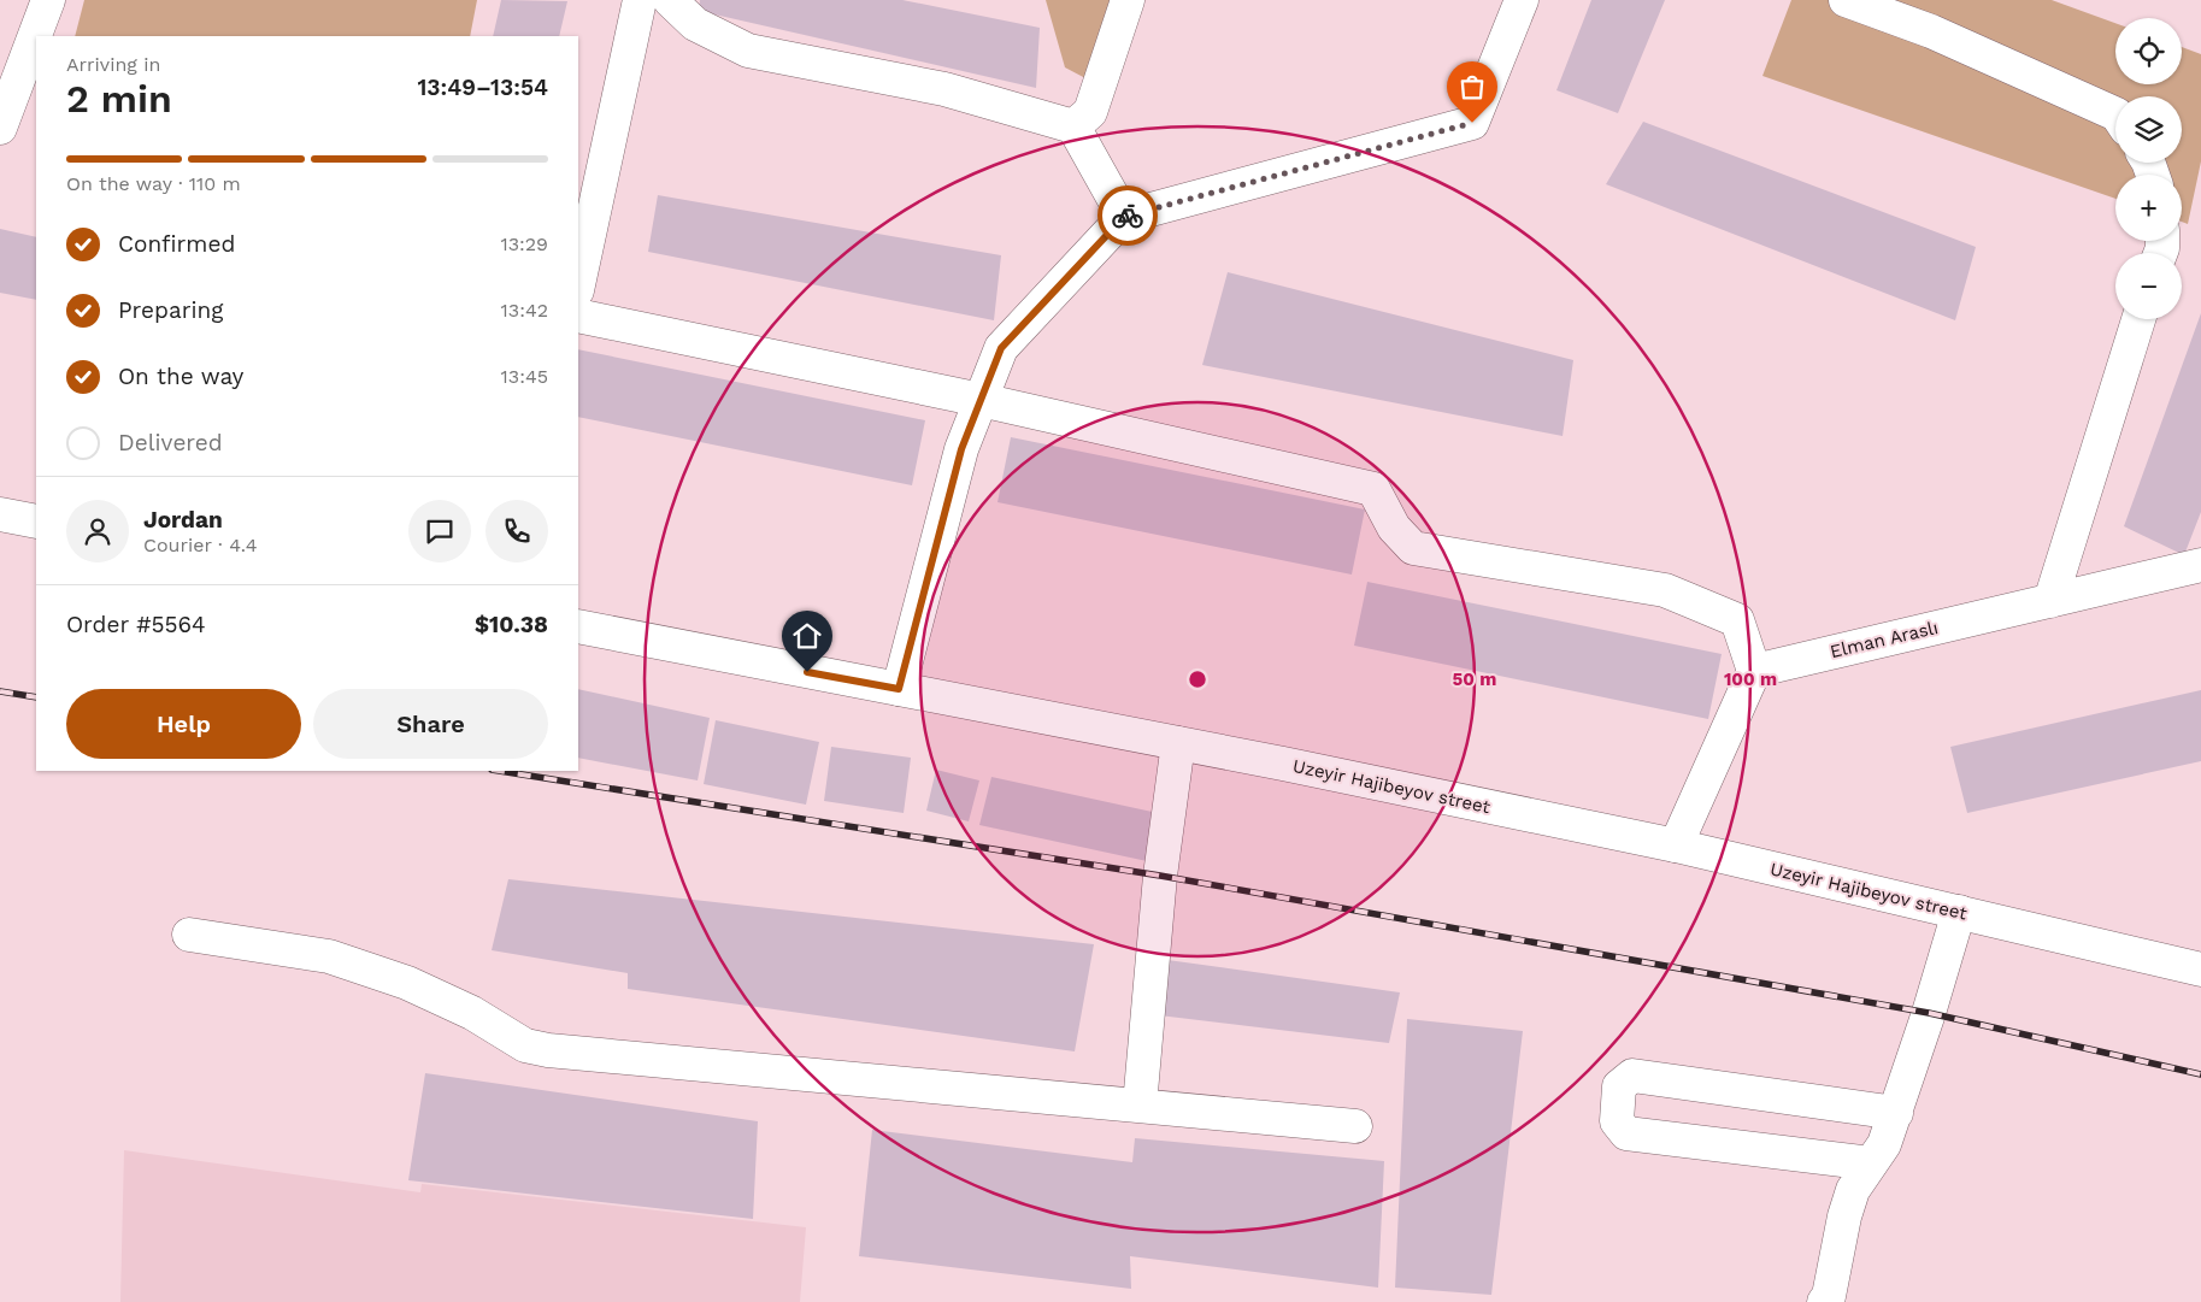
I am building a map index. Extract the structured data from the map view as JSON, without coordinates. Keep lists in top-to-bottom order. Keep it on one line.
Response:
{"streets":{"main road":["Elman Araslı","Uzeyir Hajibeyov street"]},"page":{"map_buttons":["+","−"],"heading":["2 min","Arriving in","13:49–13:54"],"panel":["Jordan","Courier · 4.4","Order #5564","$10.38"],"bar":"On the way · 110 m","list":[["Confirmed","13:29"],["Preparing","13:42"],["On the way","13:45"],"Delivered"],"buttons":["Help","Share"]},"rings":["50 m","100 m"]}
